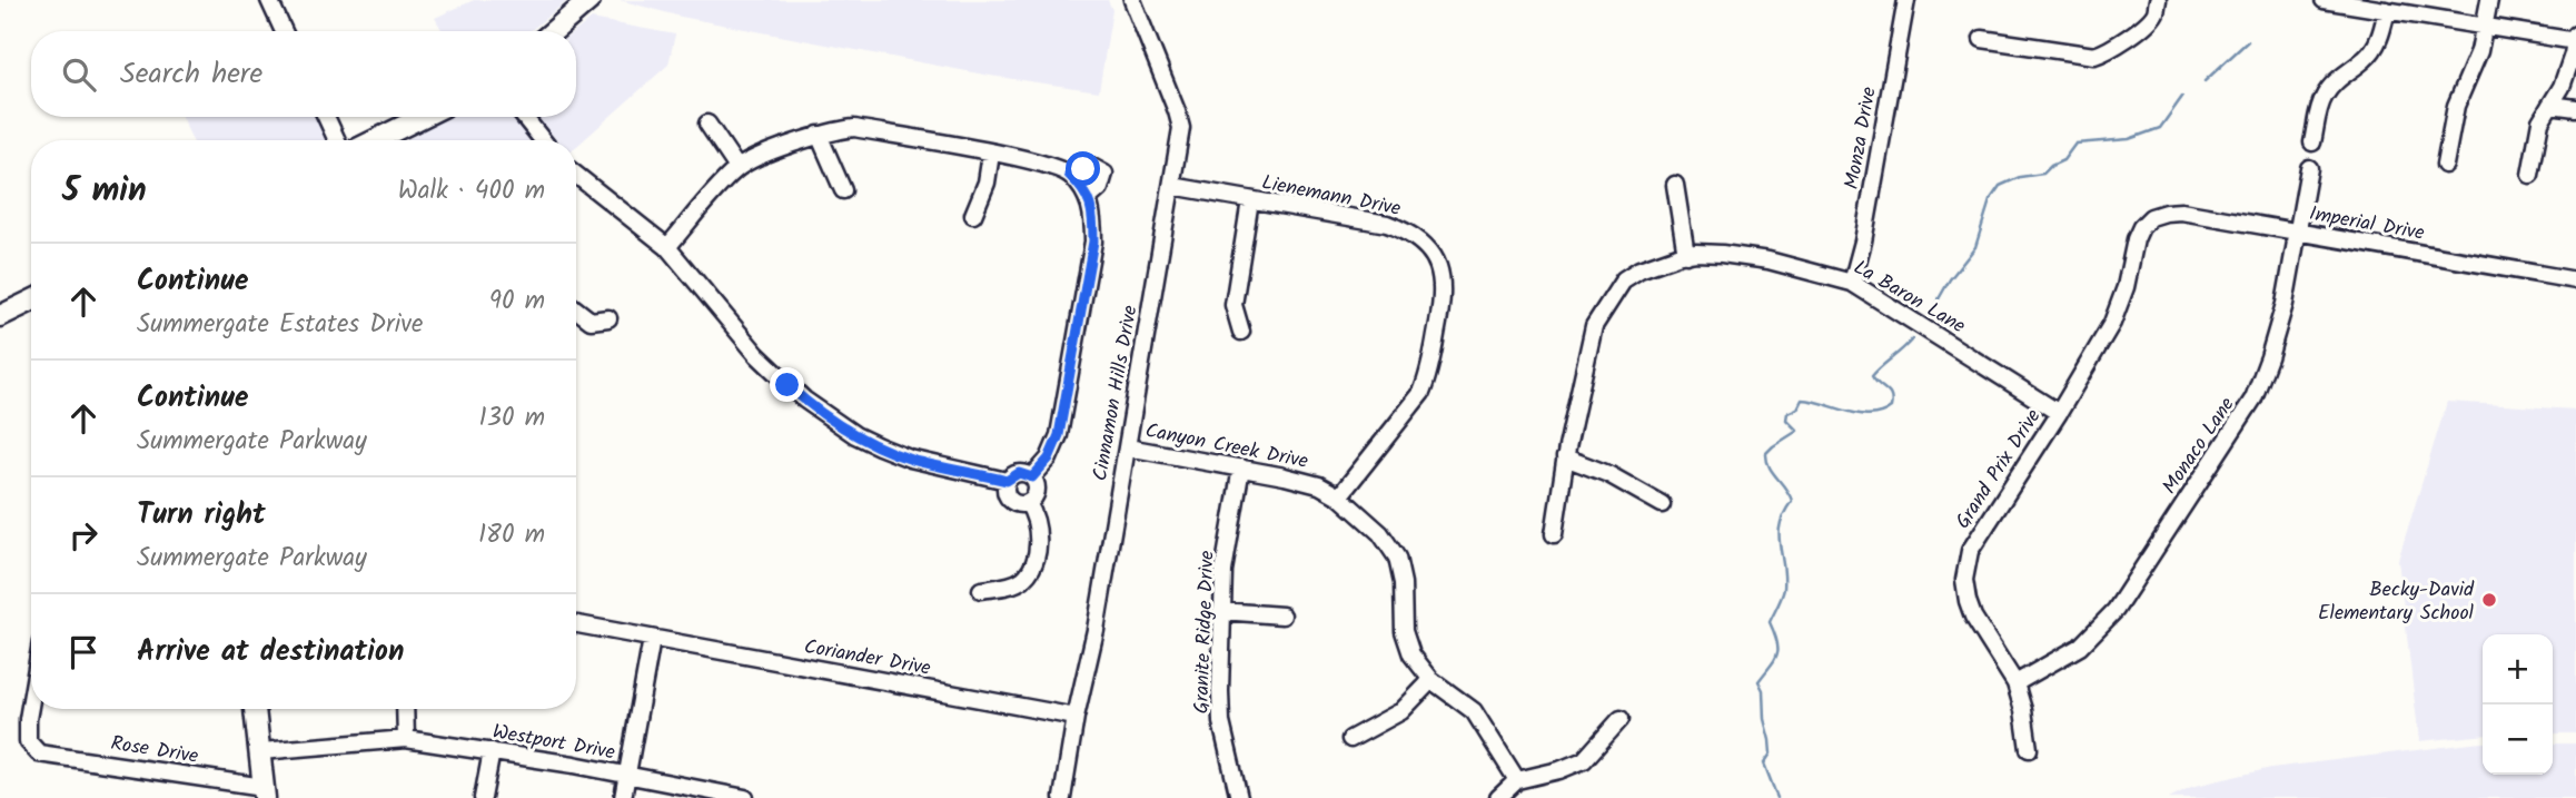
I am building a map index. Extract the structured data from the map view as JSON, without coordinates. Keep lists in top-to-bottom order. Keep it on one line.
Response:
{"streets":{"street":["Monza Drive","Lienemann Drive","Imperial Drive","La Baron Lane","Cinnamon Hills Drive","Canyon Creek Drive","Monaco Lane","Grand Prix Drive","Granite Ridge Drive","Coriander Drive","Westport Drive","Rose Drive"]},"crossings":[["Monza Drive","La Baron Lane"],["Lienemann Drive","Cinnamon Hills Drive"],["Lienemann Drive","Canyon Creek Drive"],["Imperial Drive","Monaco Lane"],["Imperial Drive","Grand Prix Drive"],["La Baron Lane","Grand Prix Drive"],["Cinnamon Hills Drive","Canyon Creek Drive"],["Cinnamon Hills Drive","Coriander Drive"],["Canyon Creek Drive","Granite Ridge Drive"],["Monaco Lane","Grand Prix Drive"]],"places":["Becky-David Elementary School"],"page":{"search":"Search here","heading":["5 min","Walk · 400 m"],"list":[["Continue","Summergate Estates Drive","90 m"],["Continue","Summergate Parkway","130 m"],["Turn right","Summergate Parkway","180 m"],"Arrive at destination"],"map_buttons":["+","−"]}}
